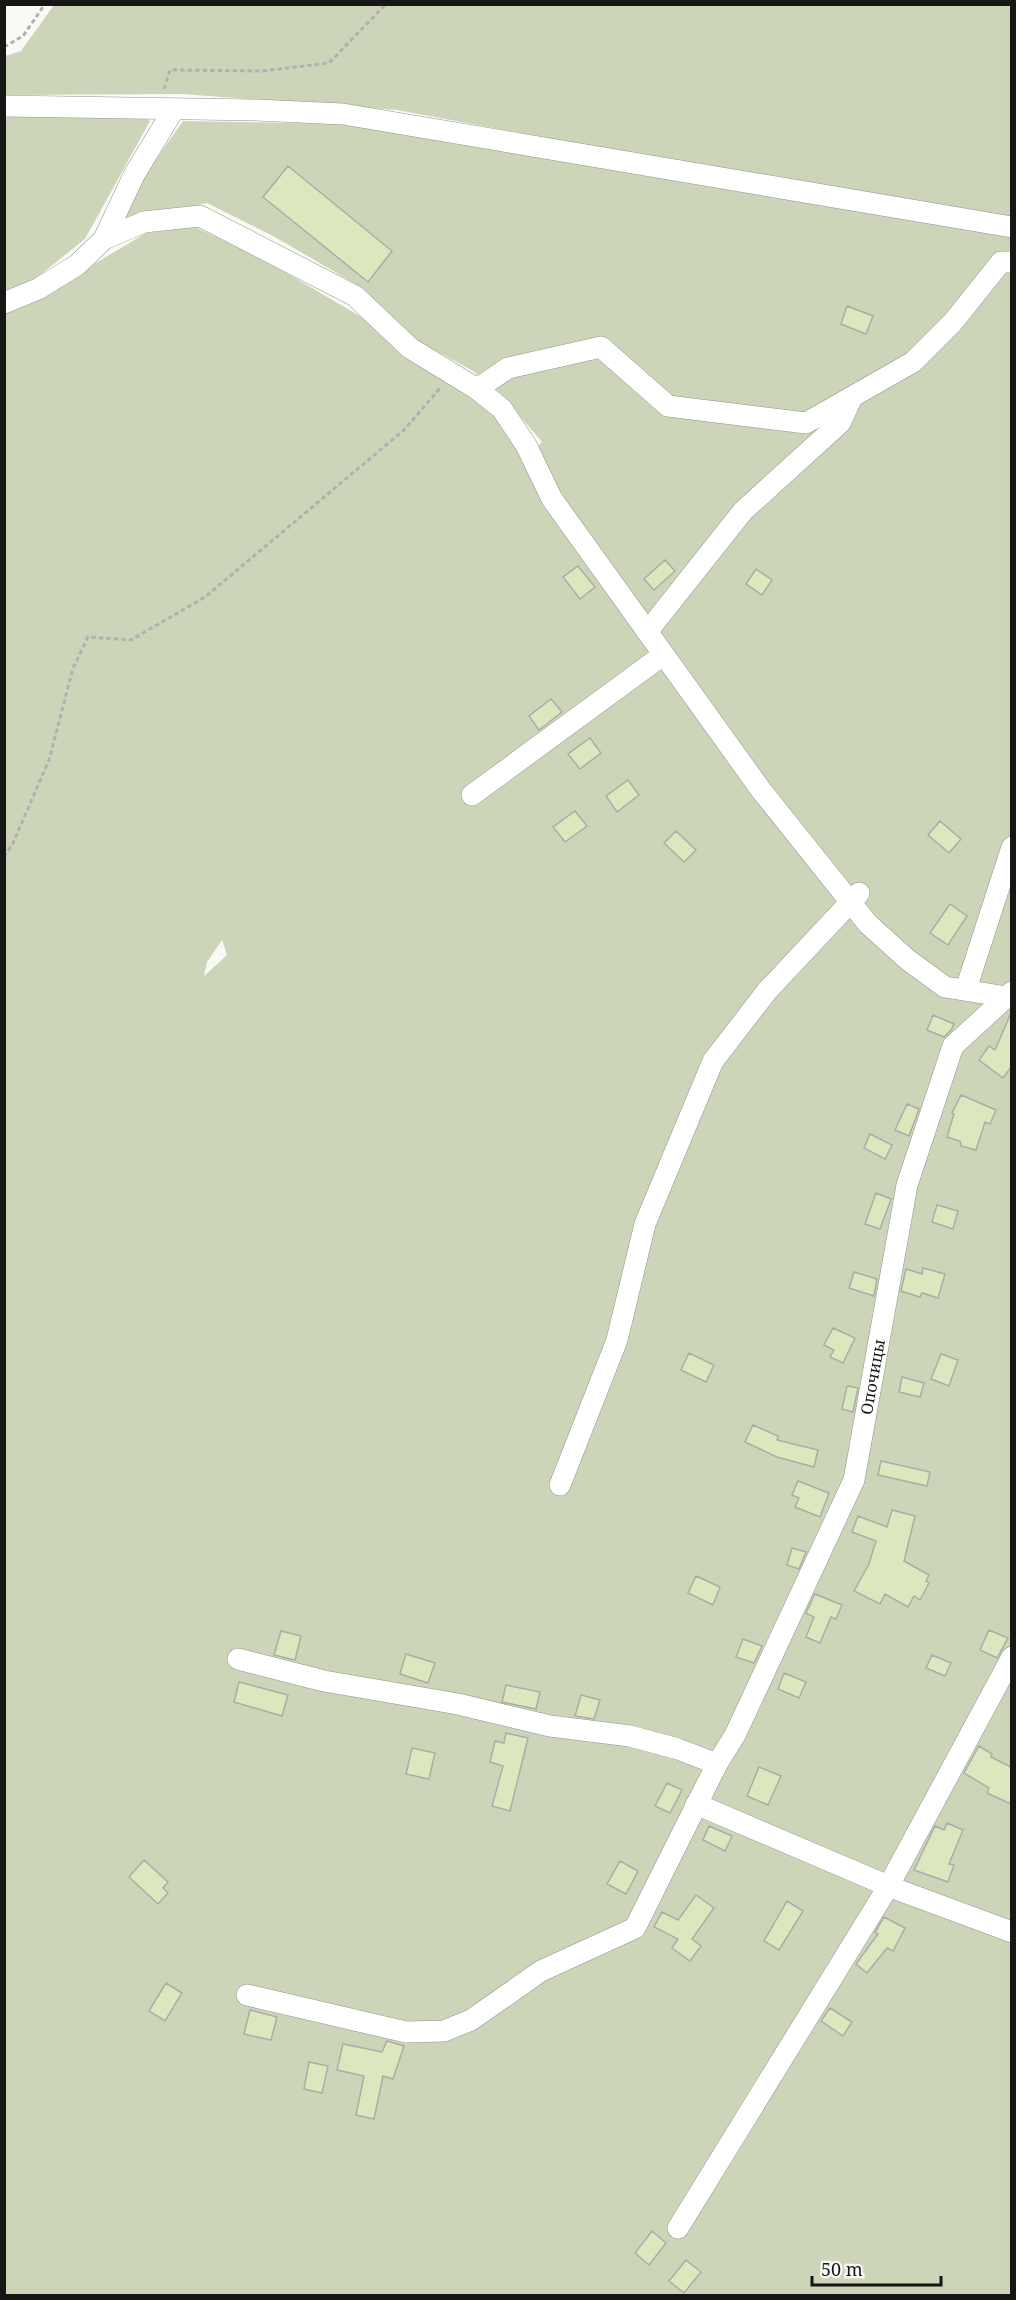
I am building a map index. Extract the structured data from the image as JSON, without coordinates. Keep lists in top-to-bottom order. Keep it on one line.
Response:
{"streets":{"street":["Опочицы"]},"scale_bar":"50 m"}
